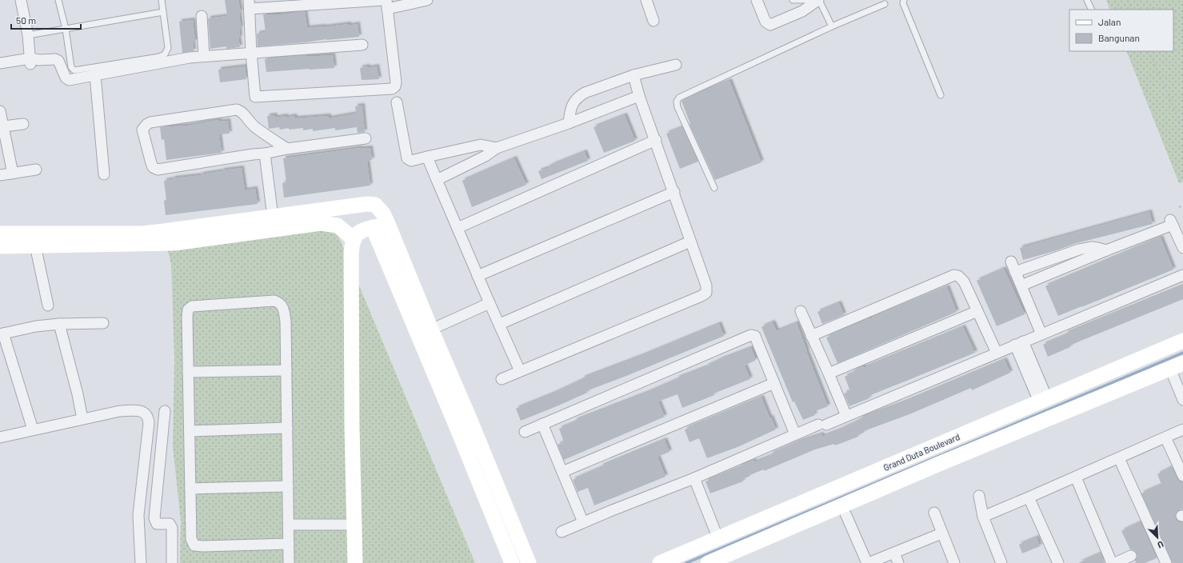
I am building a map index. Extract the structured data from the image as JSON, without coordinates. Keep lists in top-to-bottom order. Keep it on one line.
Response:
{"streets":{"street":["Grand Duta Boulevard"]},"legend":["Jalan","Bangunan"],"scale_bar":"50 m","north":"bottom right"}
